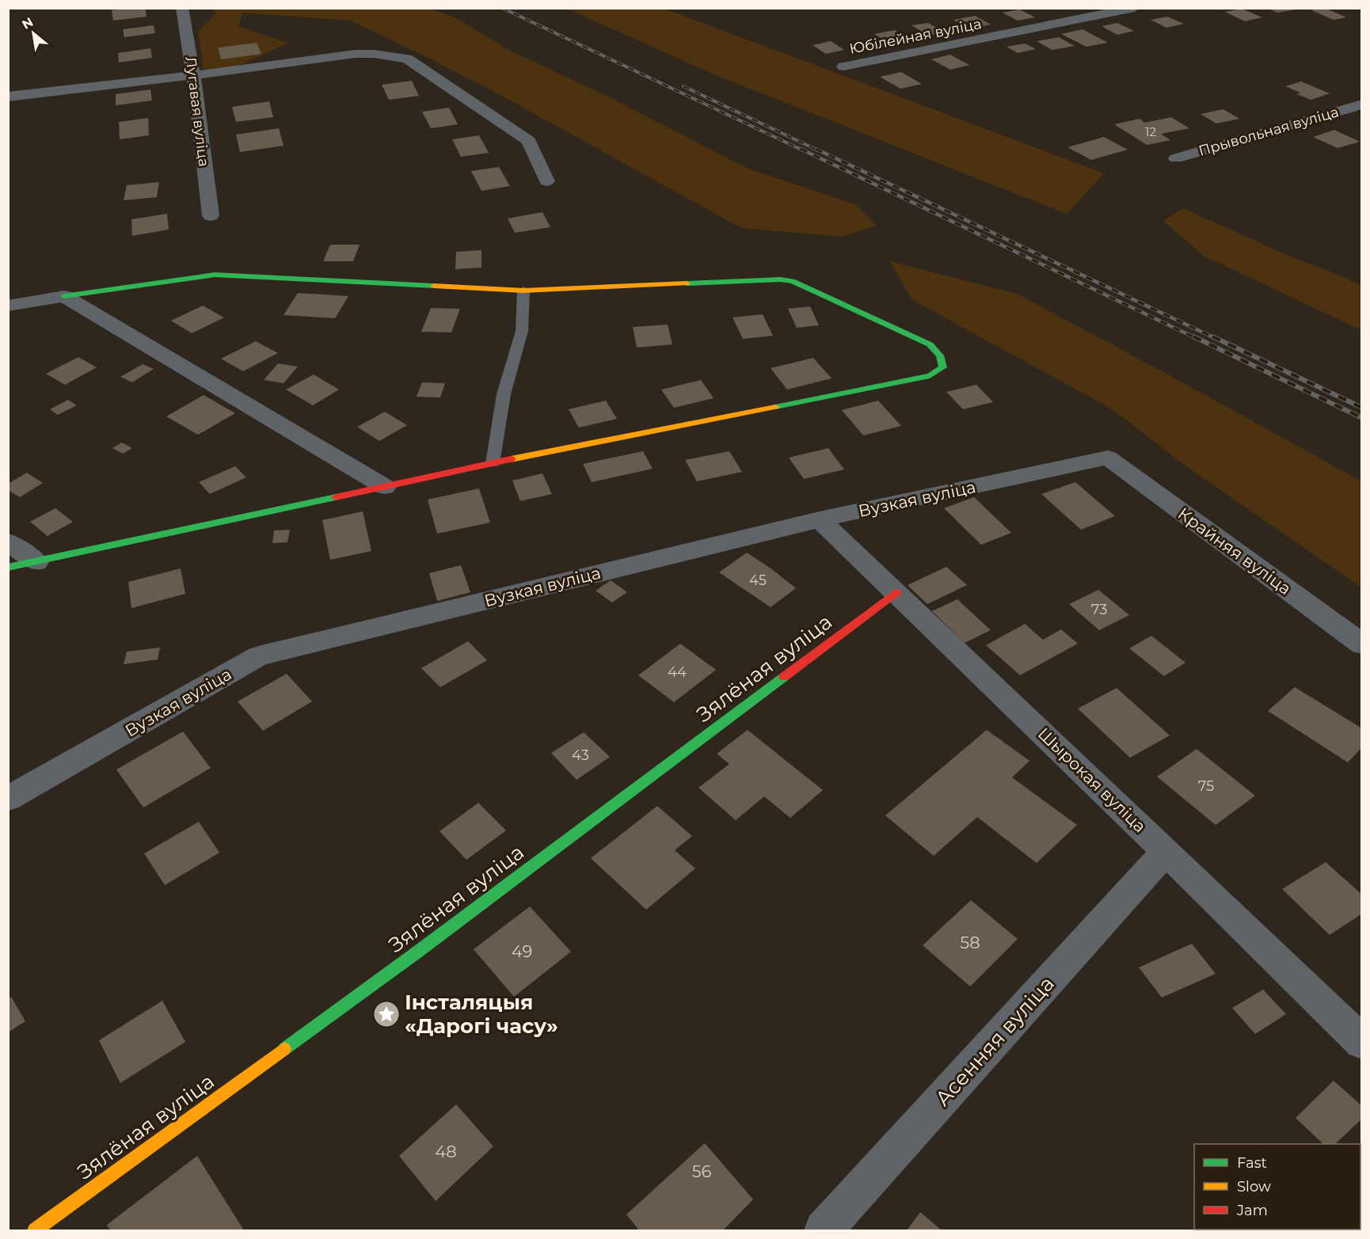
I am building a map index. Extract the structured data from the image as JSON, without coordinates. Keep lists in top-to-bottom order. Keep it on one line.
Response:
{"streets":{"street":["Юбілейная вуліца","Лугавая вуліца","Прывольная вуліца","Вузкая вуліца","Крайняя вуліца","Зялёная вуліца","Шырокая вуліца","Асенняя вуліца"]},"crossings":[["Вузкая вуліца","Крайняя вуліца"],["Вузкая вуліца","Шырокая вуліца"],["Зялёная вуліца","Шырокая вуліца"],["Шырокая вуліца","Асенняя вуліца"]],"places":{"place":["Інсталяцыя «Дарогі часу»"]},"house_numbers":["12","45","73","44","43","75","58","49","48","56"],"legend":["Fast","Slow","Jam"],"north":"top left"}
